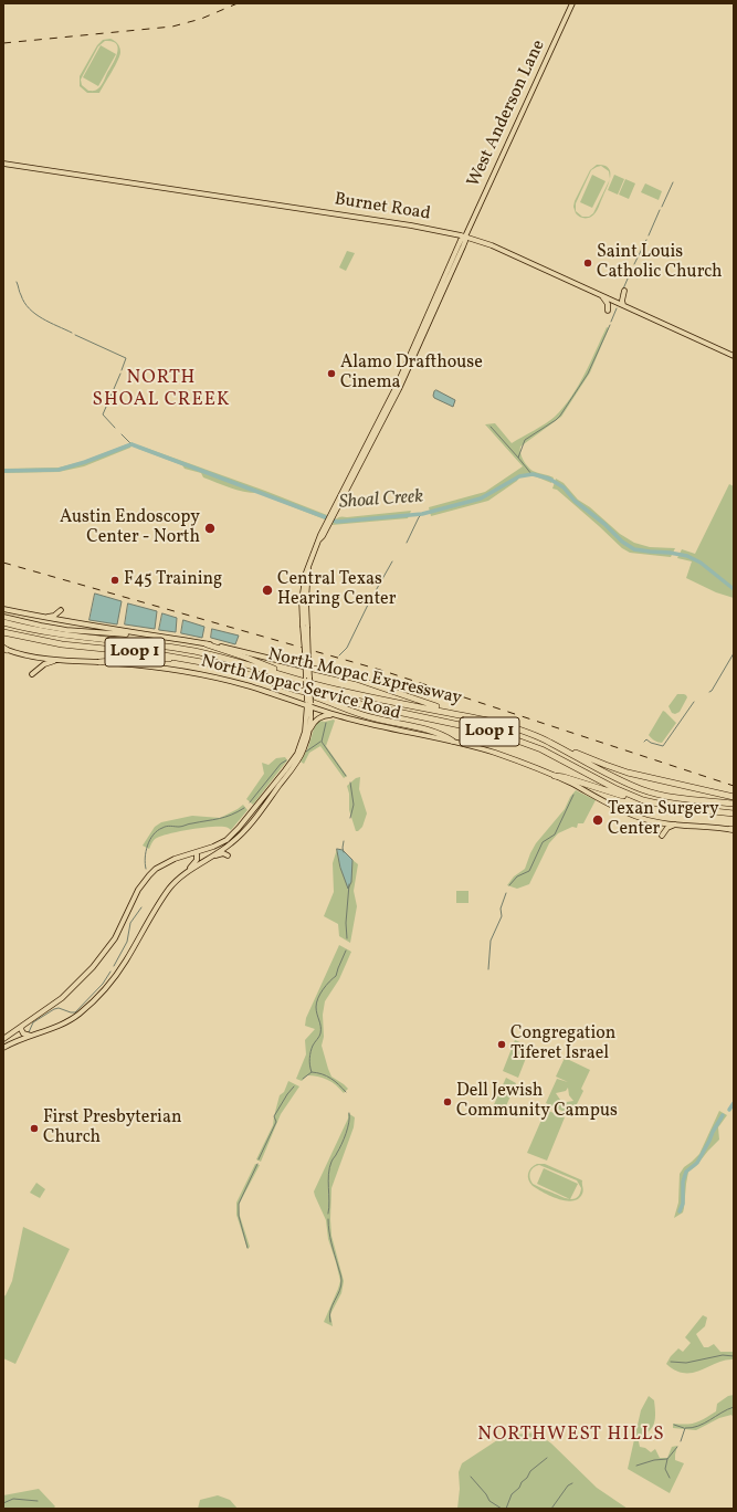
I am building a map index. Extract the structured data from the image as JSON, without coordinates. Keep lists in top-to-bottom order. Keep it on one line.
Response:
{"streets":{"highway":["Loop 1","North Mopac Expressway"],"main road":["West Anderson Lane","Burnet Road","North Mopac Service Road"]},"crossings":[["West Anderson Lane","Burnet Road"],["West Anderson Lane","North Mopac Service Road"]],"districts":["NORTH SHOAL CREEK","NORTHWEST HILLS"],"water":["Shoal Creek"],"places":["Saint Louis Catholic Church","Alamo Drafthouse Cinema","Austin Endoscopy Center - North","F45 Training","Central Texas Hearing Center","Texan Surgery Center","Congregation Tiferet Israel","Dell Jewish Community Campus","First Presbyterian Church"]}
